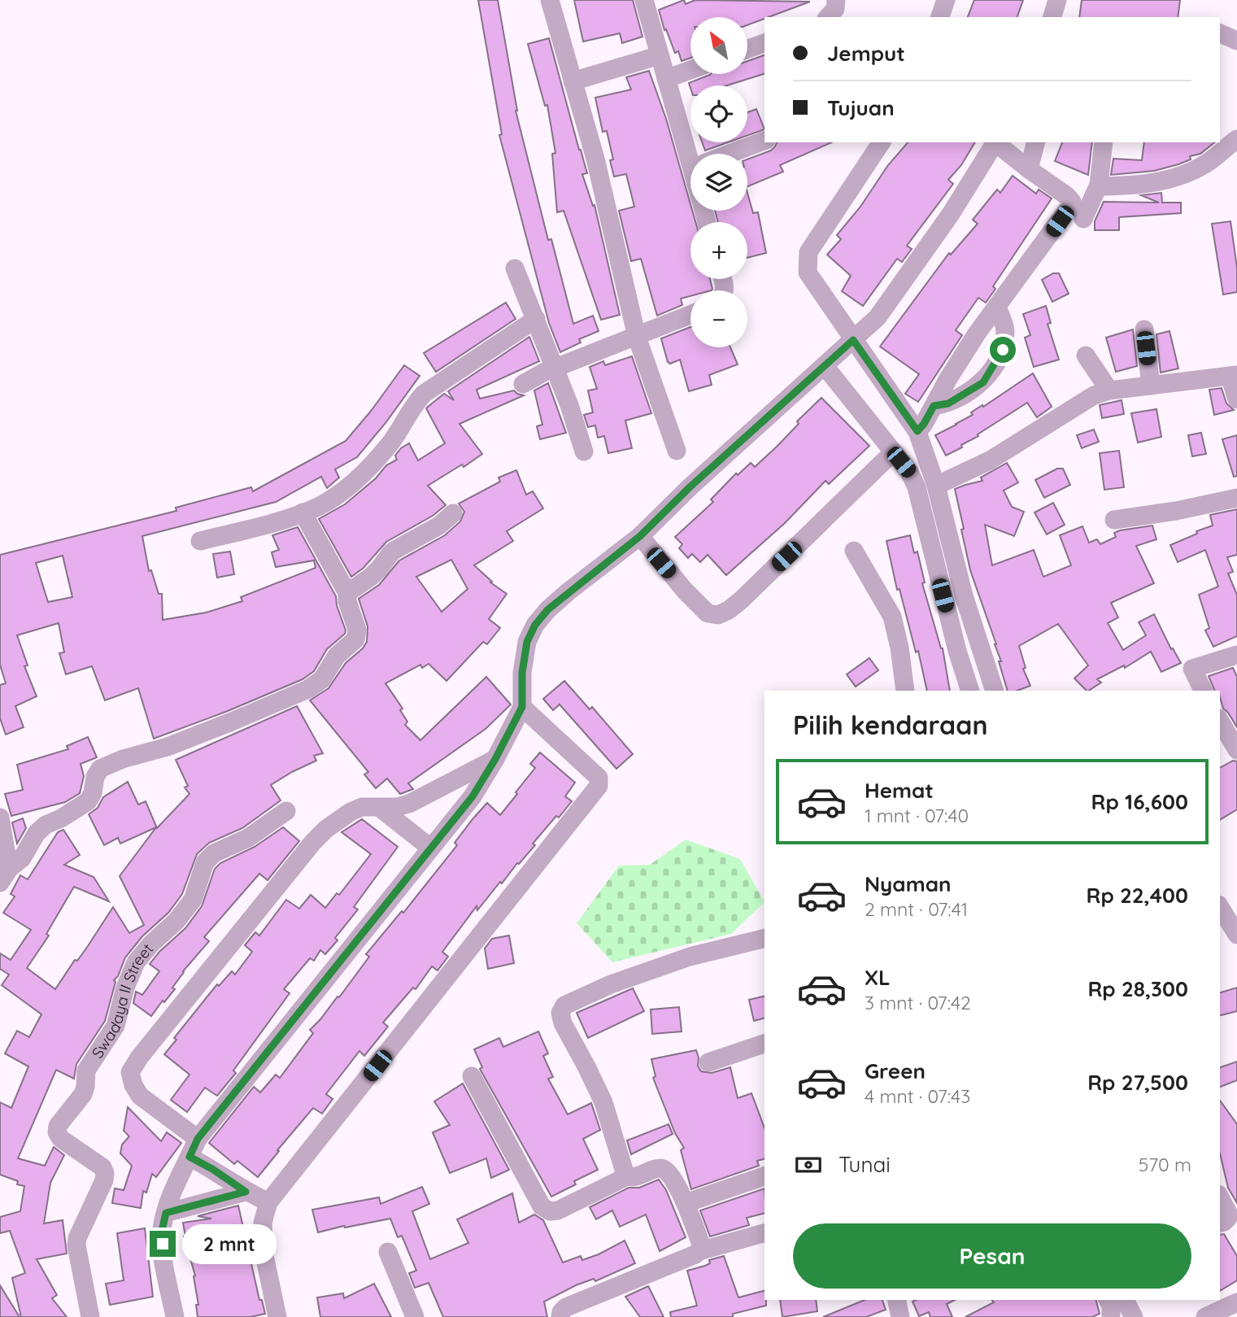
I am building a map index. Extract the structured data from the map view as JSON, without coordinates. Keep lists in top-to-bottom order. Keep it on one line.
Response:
{"streets":{"street":["Swadaya II Street"]},"north":"top left","page":{"map_buttons":["+","−"],"banner":["Jemput","Tujuan"],"heading":"Pilih kendaraan","list":[{"name":"Hemat","note":"1 mnt · 07:40","value":"Rp 16,600"},{"name":"Nyaman","note":"2 mnt · 07:41","value":"Rp 22,400"},{"name":"XL","note":"3 mnt · 07:42","value":"Rp 28,300"},{"name":"Green","note":"4 mnt · 07:43","value":"Rp 27,500"}],"pay":["Tunai","570 m"],"buttons":"Pesan","bubble":"2 mnt"}}
